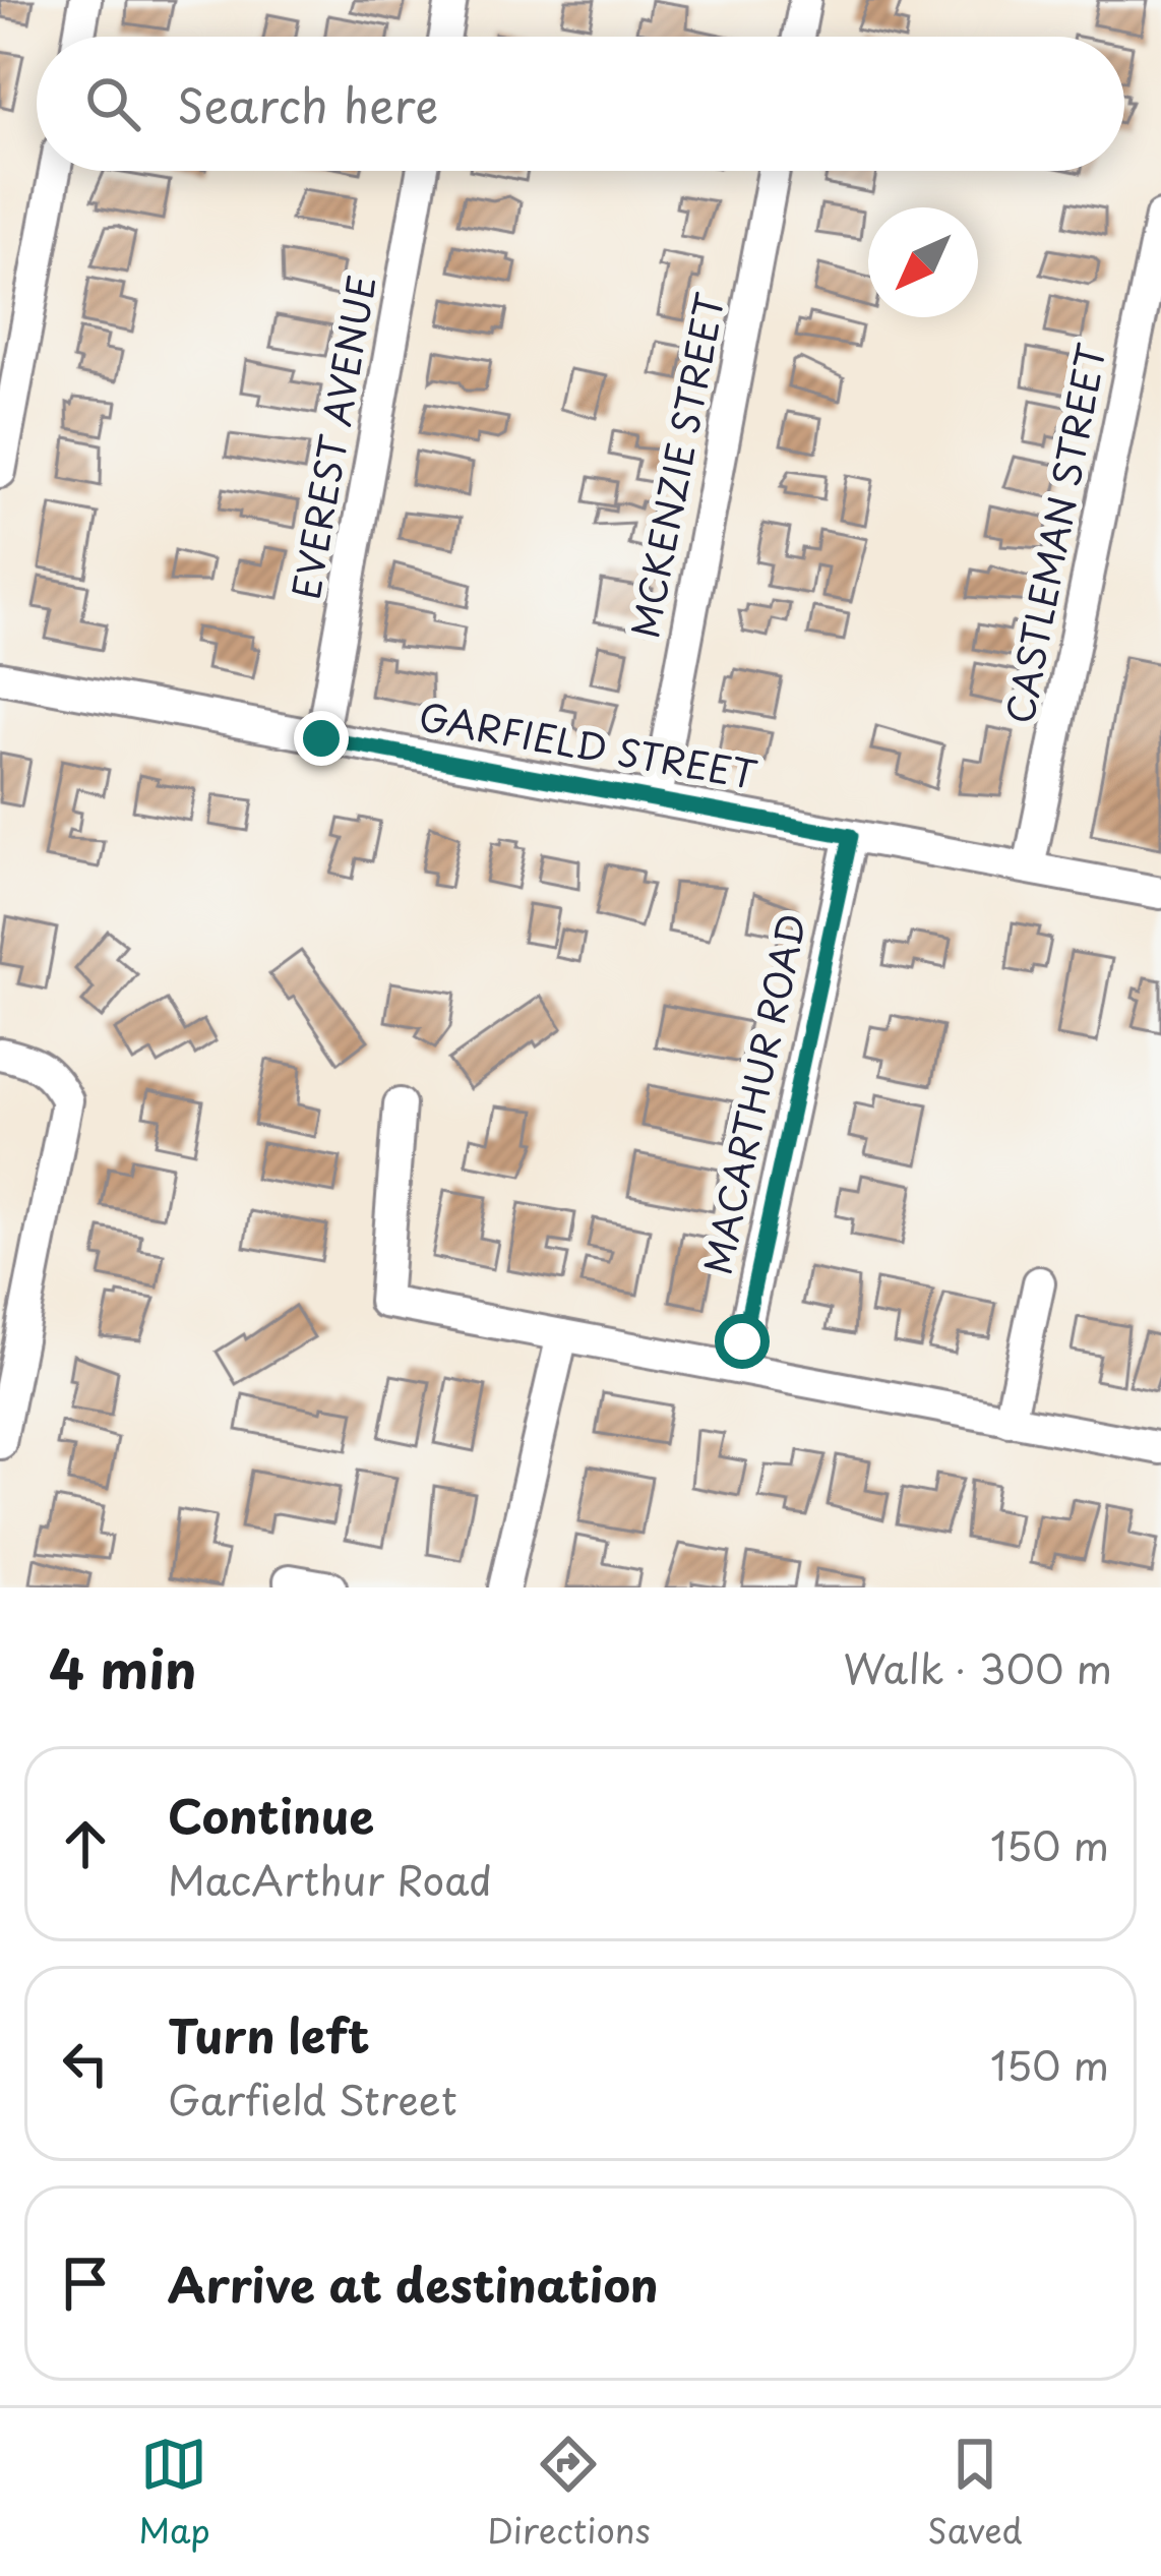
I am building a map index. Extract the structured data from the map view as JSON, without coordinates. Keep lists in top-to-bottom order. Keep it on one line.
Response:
{"streets":{"street":["EVEREST AVENUE","MCKENZIE STREET","CASTLEMAN STREET","GARFIELD STREET","MACARTHUR ROAD"]},"crossings":[["EVEREST AVENUE","GARFIELD STREET"],["MCKENZIE STREET","GARFIELD STREET"],["CASTLEMAN STREET","GARFIELD STREET"],["GARFIELD STREET","MACARTHUR ROAD"]],"north":"bottom left","page":{"search":"Search here","heading":["4 min","Walk · 300 m"],"list":[["Continue","MacArthur Road","150 m"],["Turn left","Garfield Street","150 m"],"Arrive at destination"],"nav":["Map","Directions","Saved"]}}
